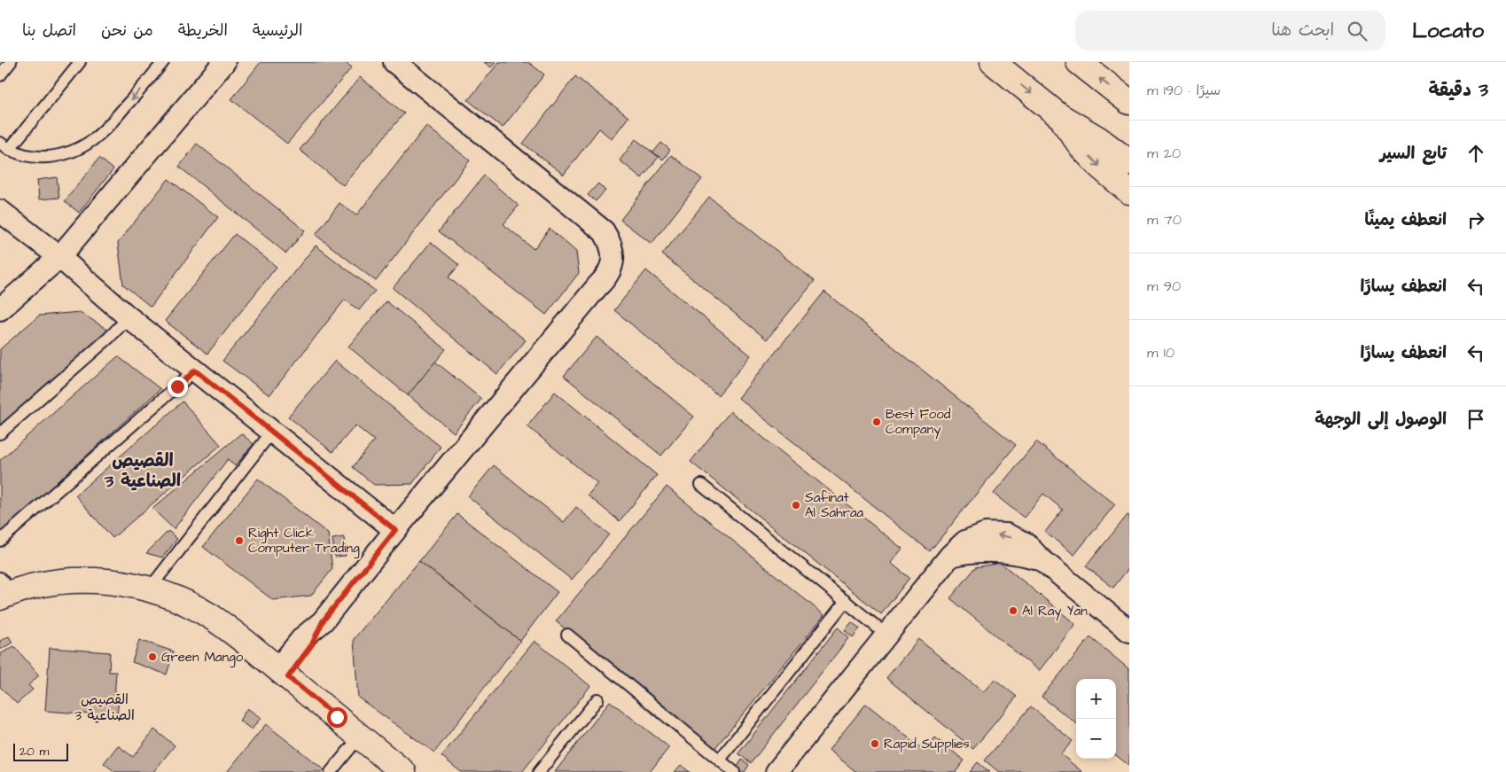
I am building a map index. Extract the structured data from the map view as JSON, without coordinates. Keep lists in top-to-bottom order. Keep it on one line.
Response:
{"districts":["القصيص الصناعية 3","القصيص الصناعية 3"],"places":["Best Food Company","Safinat Al Sahraa","Right Click Computer Trading","Al Ray Yan","Green Mango","Rapid Supplies"],"scale_bar":"20 m","page":{"header":"Locato","search":"ابحث هنا","nav":["الرئيسية","الخريطة","من نحن","اتصل بنا"],"heading":["3 دقيقة","سيرًا · 190 m"],"list":[["تابع السير","20 m"],["انعطف يمينًا","70 m"],["انعطف يسارًا","90 m"],["انعطف يسارًا","10 m"],"الوصول إلى الوجهة"],"map_buttons":["+","−"],"scale":"20 m"}}
